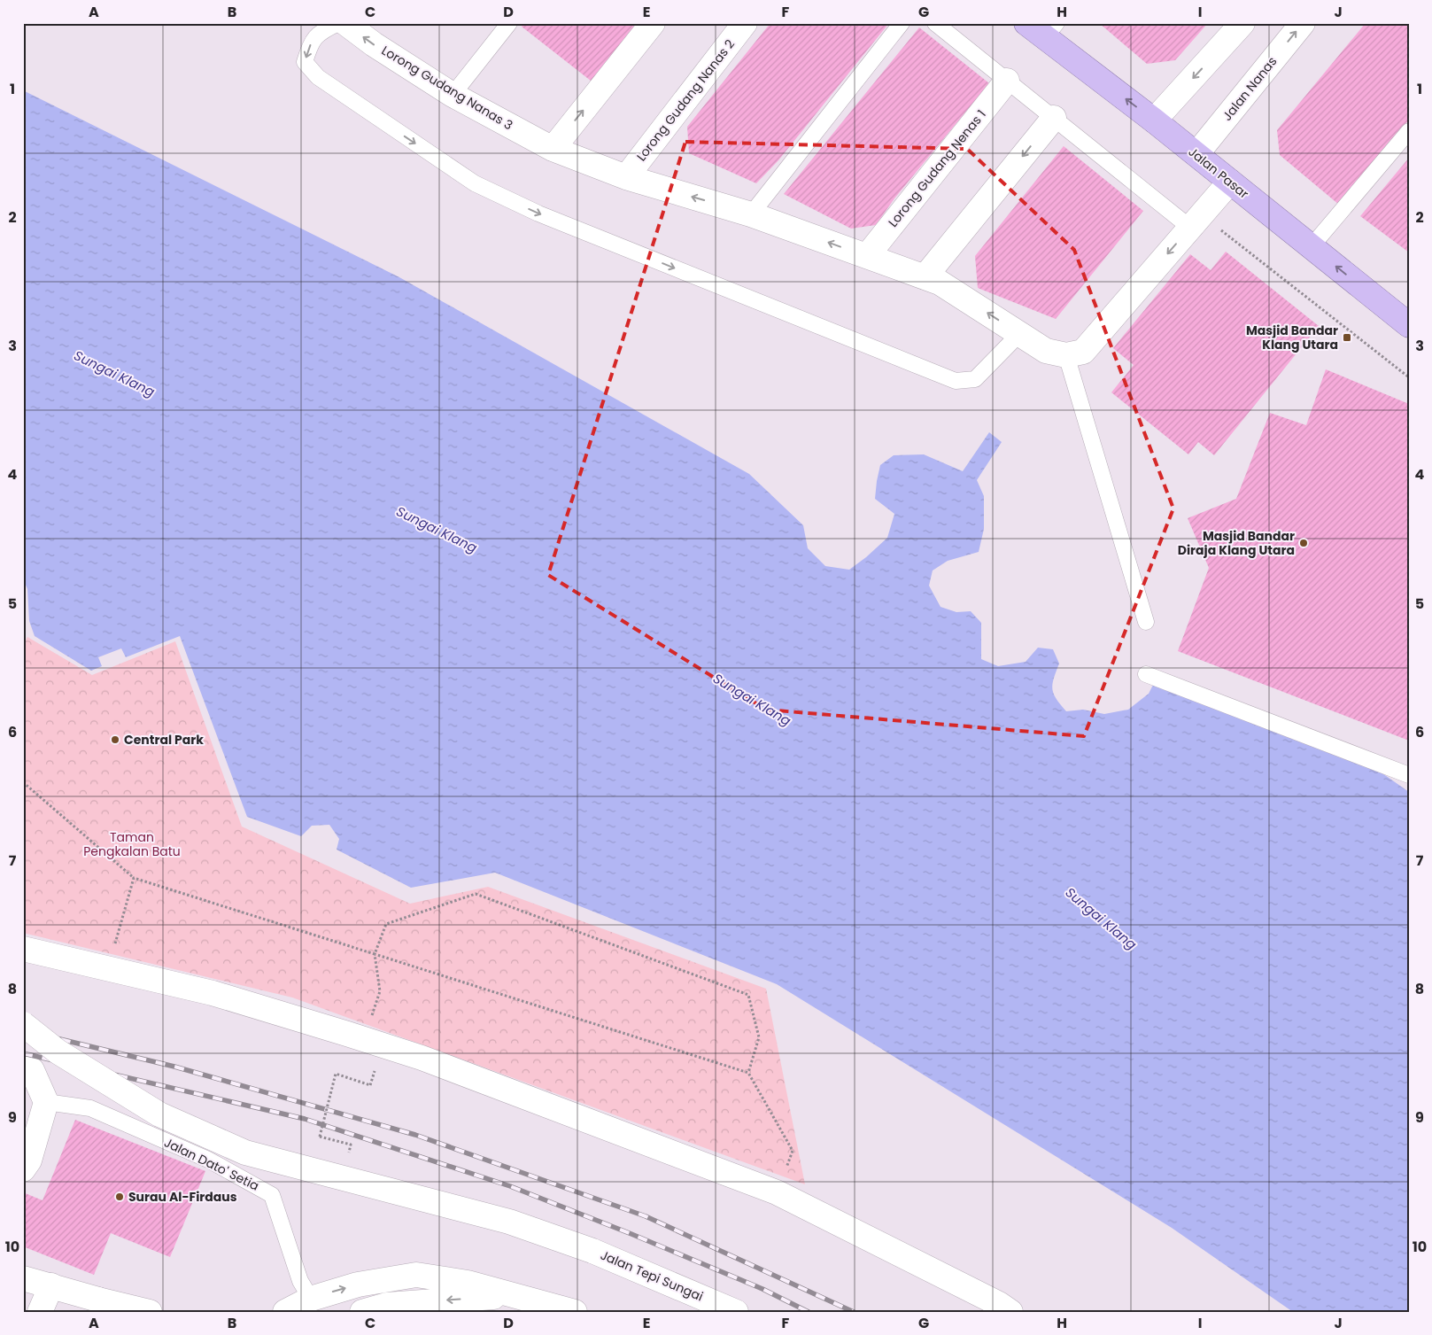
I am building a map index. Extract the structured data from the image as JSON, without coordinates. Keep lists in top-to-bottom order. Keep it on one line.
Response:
{"streets":{"highway":["Jalan Pasar"],"street":["Lorong Gudang Nanas 3","Jalan Nanas","Lorong Gudang Nanas 2","Lorong Gudang Nenas 1","Jalan Tepi Sungai"],"lane":["Jalan Dato' Setia"]},"crossings":[["Lorong Gudang Nanas 3","Lorong Gudang Nanas 2"],["Lorong Gudang Nanas 3","Lorong Gudang Nenas 1"],["Jalan Nanas","Jalan Pasar"]],"one_way":["Lorong Gudang Nanas 3","Jalan Pasar"],"water":["Sungai Klang"],"parks":["Taman Pengkalan Batu"],"places":{"transit":["Masjid Bandar Klang Utara"],"other":["Masjid Bandar Diraja Klang Utara","Central Park","Surau Al-Firdaus"]},"grid":{"columns":["A","B","C","D","E","F","G","H","I","J"],"rows":["1","2","3","4","5","6","7","8","9","10"]}}
